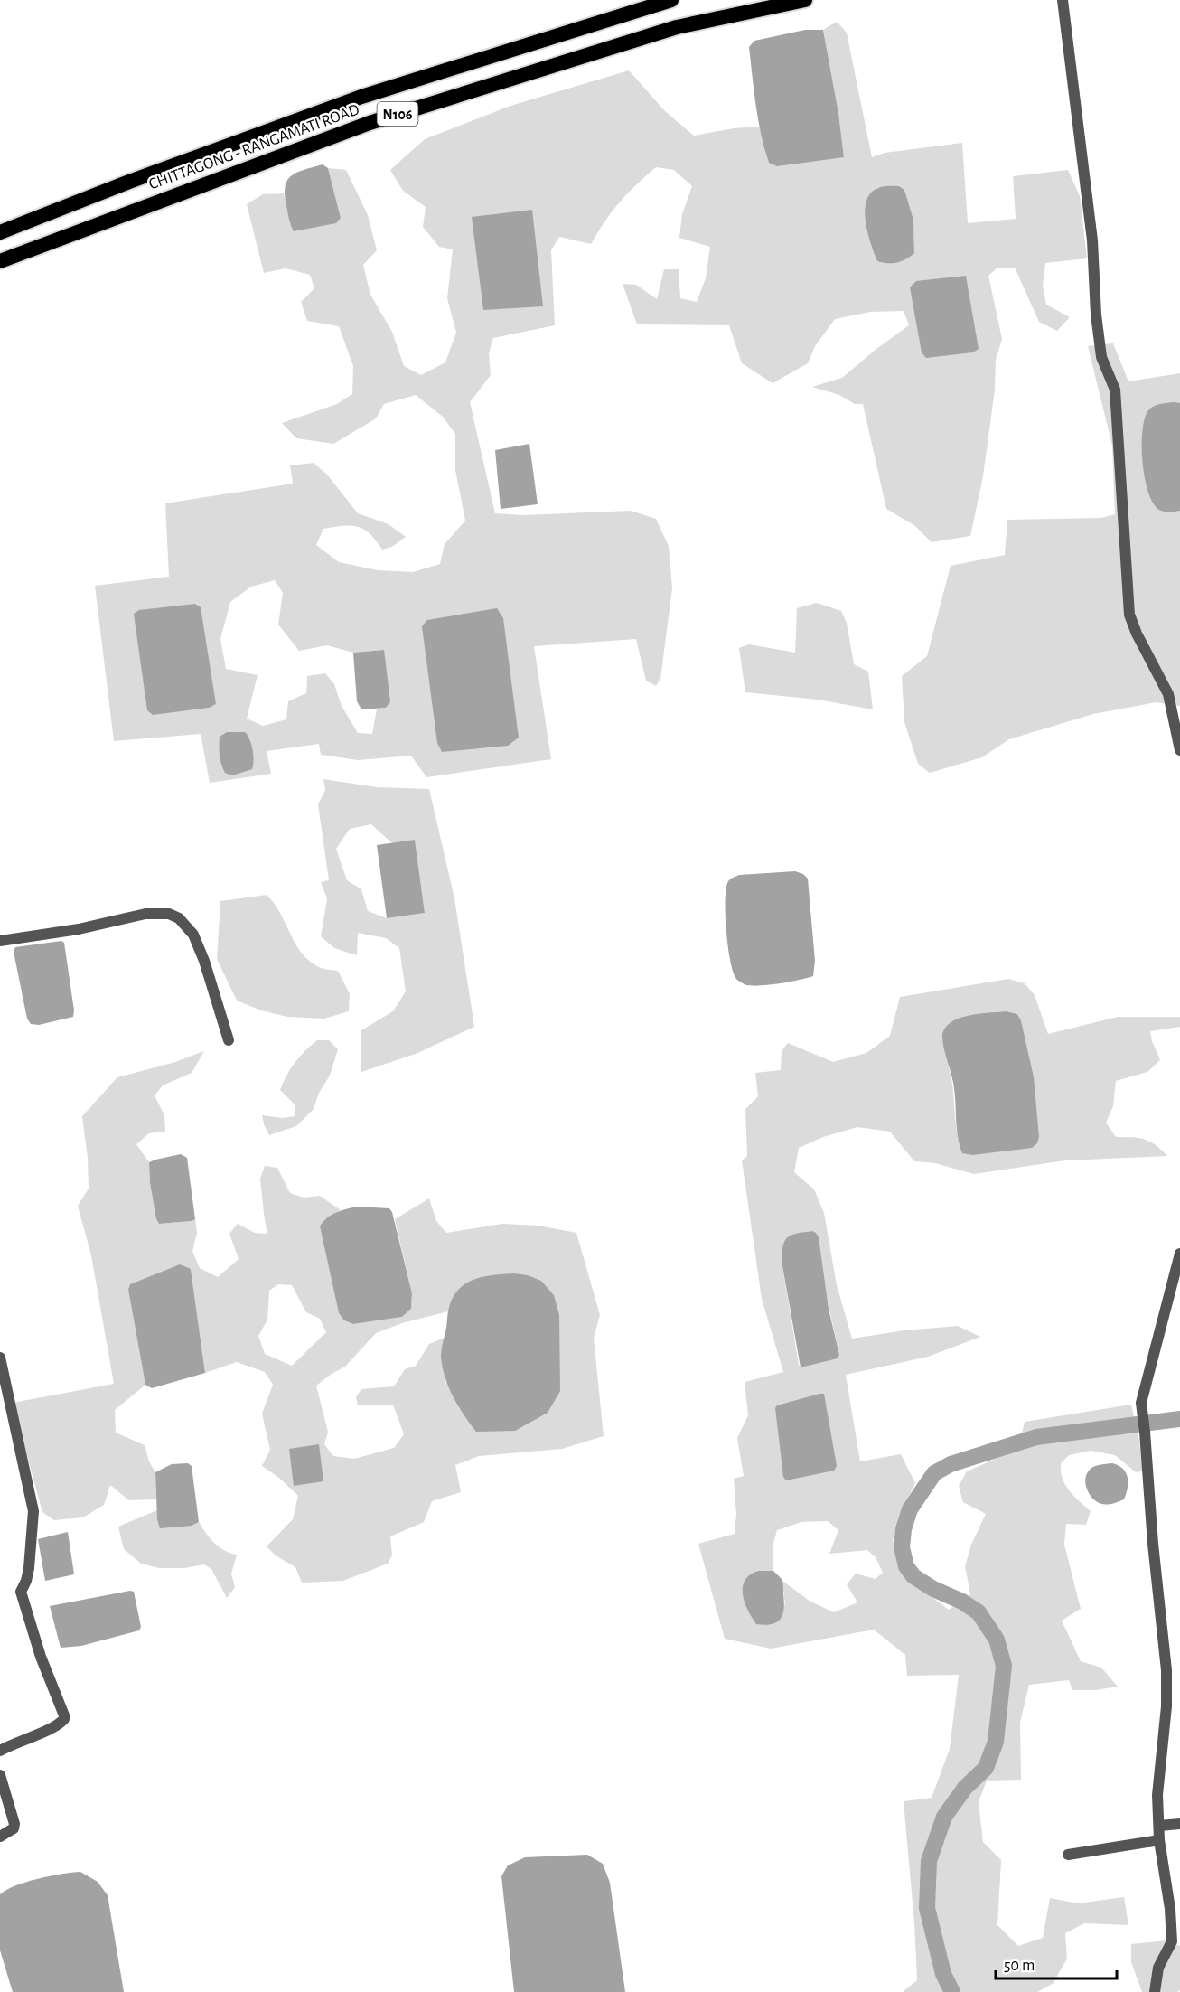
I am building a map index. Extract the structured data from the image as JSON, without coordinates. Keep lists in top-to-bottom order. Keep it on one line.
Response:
{"streets":{"highway":["N106","CHITTAGONG - RANGAMATI ROAD"]},"scale_bar":"50 m"}
